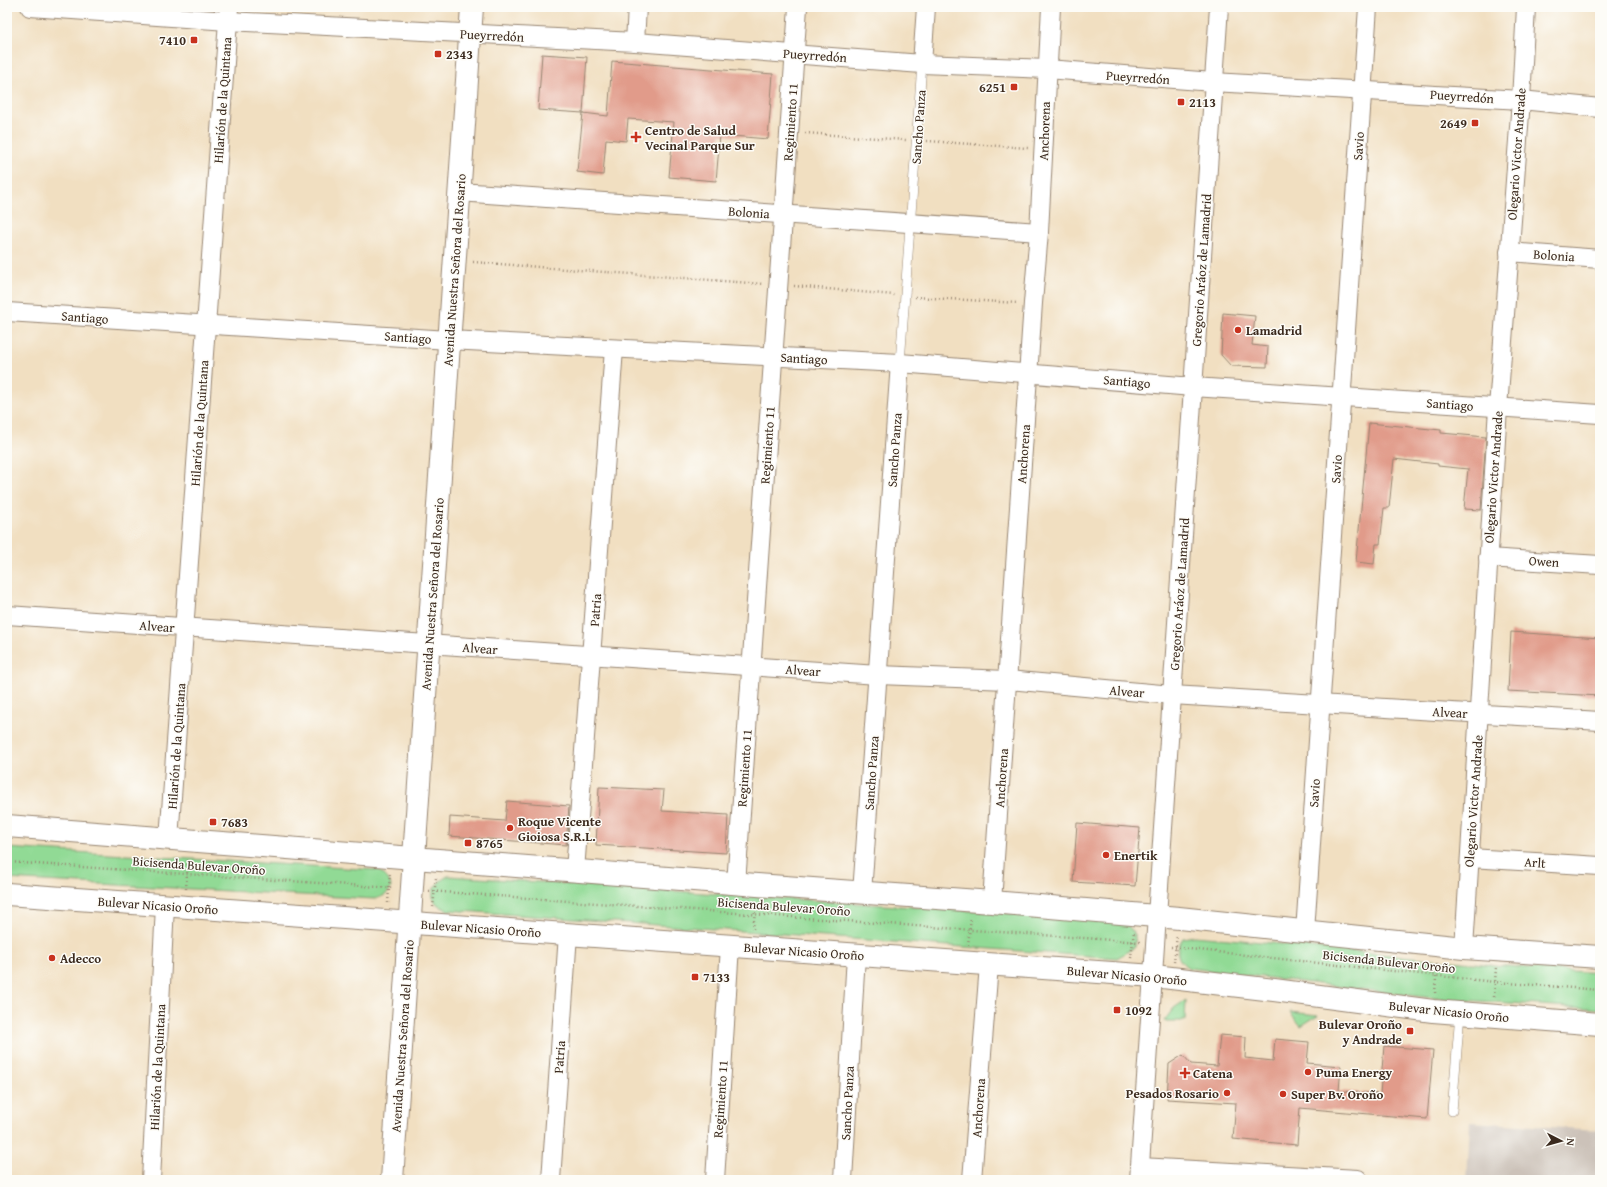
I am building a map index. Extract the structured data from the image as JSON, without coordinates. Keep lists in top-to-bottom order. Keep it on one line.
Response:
{"streets":{"main road":["Avenida Nuestra Señora del Rosario","Bulevar Nicasio Oroño"],"street":["Pueyrredón","Hilarión de la Quintana","Regimiento 11","Sancho Panza","Anchorena","Savio","Olegario Victor Andrade","Bolonia","Gregorio Aráoz de Lamadrid","Santiago","Owen","Patria","Alvear","Arlt"],"path":["Bicisenda Bulevar Oroño"]},"crossings":[["Pueyrredón","Hilarión de la Quintana"],["Pueyrredón","Regimiento 11"],["Pueyrredón","Sancho Panza"],["Pueyrredón","Anchorena"],["Pueyrredón","Savio"],["Pueyrredón","Olegario Victor Andrade"],["Pueyrredón","Avenida Nuestra Señora del Rosario"],["Pueyrredón","Gregorio Aráoz de Lamadrid"],["Hilarión de la Quintana","Santiago"],["Hilarión de la Quintana","Alvear"],["Hilarión de la Quintana","Bulevar Nicasio Oroño"],["Regimiento 11","Bolonia"],["Regimiento 11","Santiago"],["Regimiento 11","Alvear"],["Regimiento 11","Bulevar Nicasio Oroño"],["Sancho Panza","Bolonia"],["Sancho Panza","Santiago"],["Sancho Panza","Alvear"],["Sancho Panza","Bulevar Nicasio Oroño"],["Anchorena","Bolonia"],["Anchorena","Santiago"],["Anchorena","Alvear"],["Anchorena","Bulevar Nicasio Oroño"],["Savio","Santiago"],["Savio","Alvear"],["Olegario Victor Andrade","Bolonia"],["Olegario Victor Andrade","Santiago"],["Olegario Victor Andrade","Owen"],["Olegario Victor Andrade","Alvear"],["Olegario Victor Andrade","Arlt"],["Bolonia","Avenida Nuestra Señora del Rosario"],["Avenida Nuestra Señora del Rosario","Santiago"],["Avenida Nuestra Señora del Rosario","Alvear"],["Avenida Nuestra Señora del Rosario","Bulevar Nicasio Oroño"],["Gregorio Aráoz de Lamadrid","Santiago"],["Gregorio Aráoz de Lamadrid","Alvear"],["Gregorio Aráoz de Lamadrid","Bulevar Nicasio Oroño"],["Santiago","Patria"],["Patria","Alvear"],["Patria","Bulevar Nicasio Oroño"]],"places":{"transit":["7410","2343","6251","2113","2649","7683","8765","7133","1092","Bulevar Oroño y Andrade"],"health":["Centro de Salud Vecinal Parque Sur","Catena"],"other":["Lamadrid","Roque Vicente Gioiosa S.R.L.","Enertik","Adecco","Puma Energy","Pesados Rosario","Super Bv. Oroño"]},"north":"right"}
